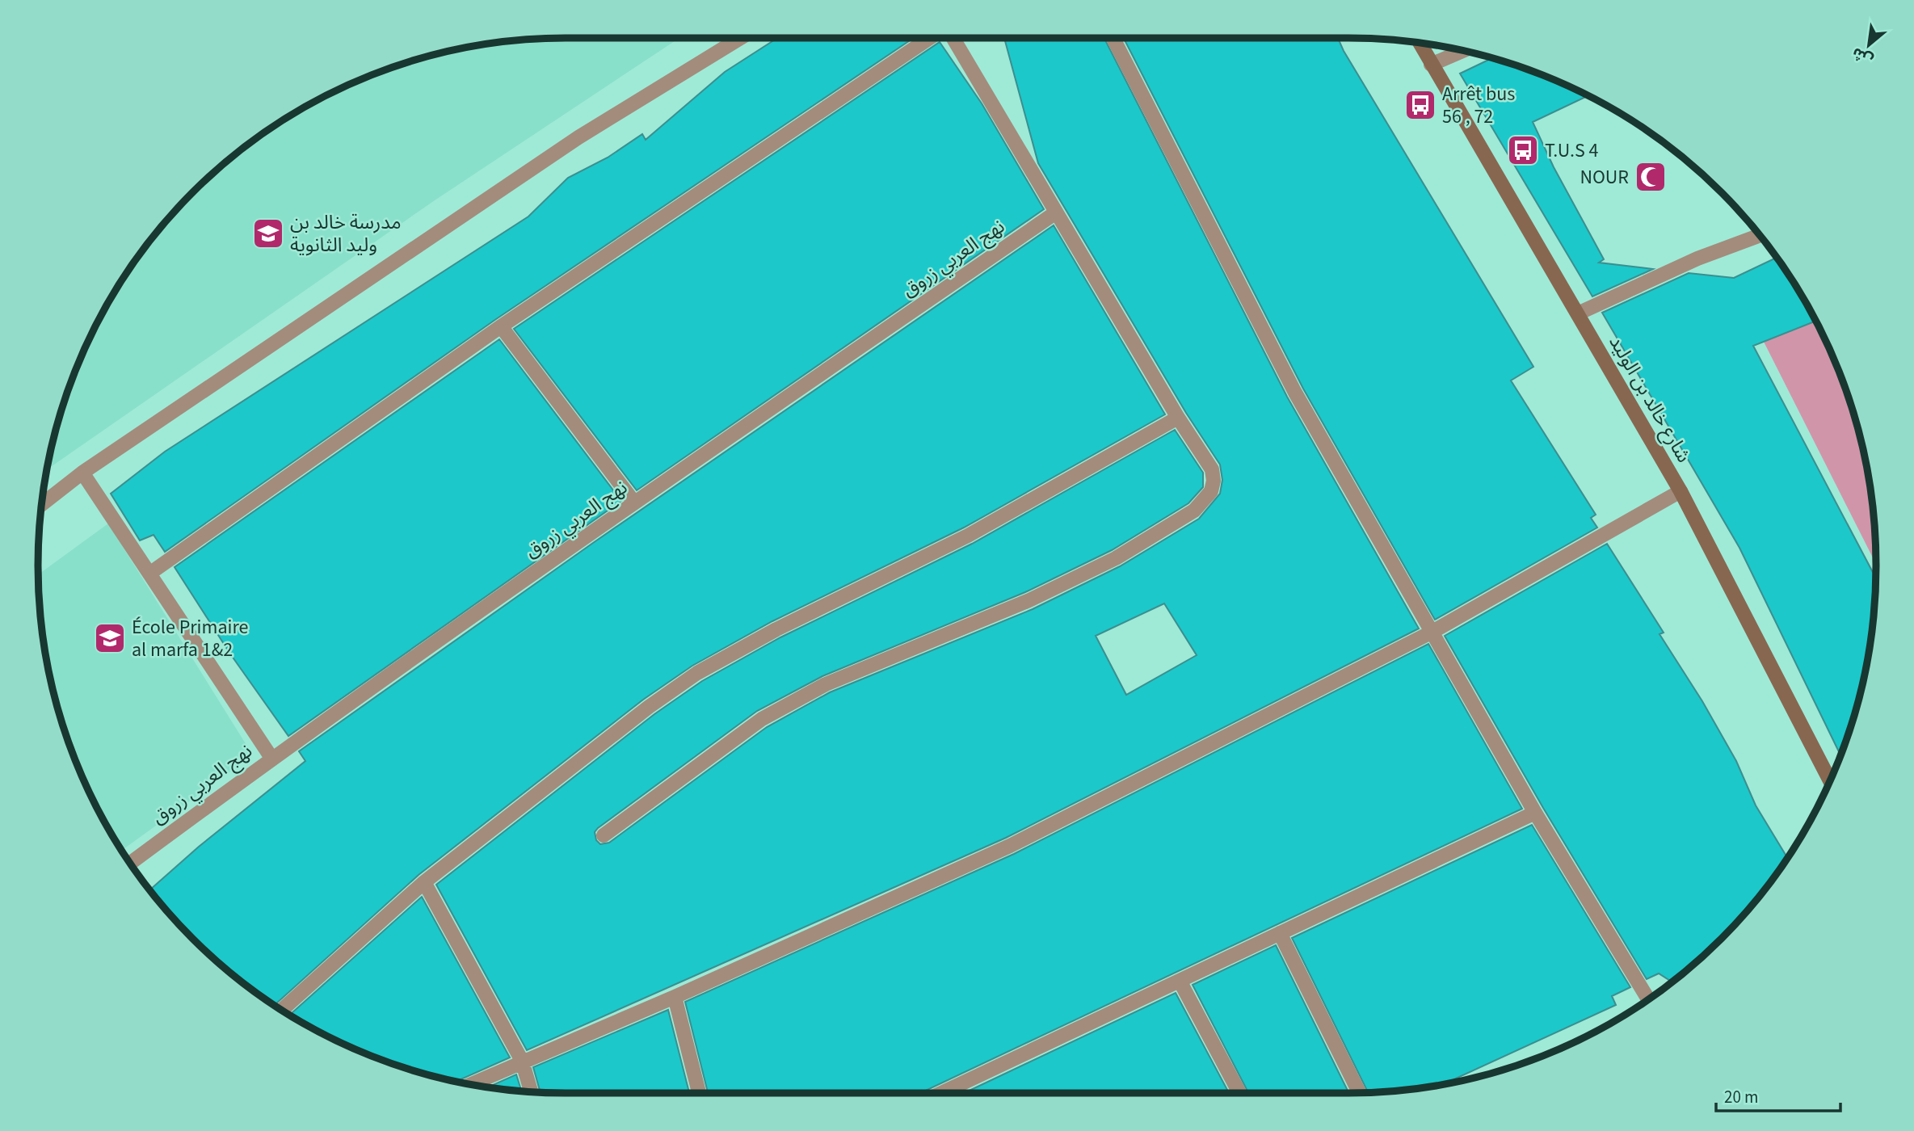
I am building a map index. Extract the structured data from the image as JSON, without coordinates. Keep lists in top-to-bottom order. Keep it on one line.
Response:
{"streets":{"street":["نهج العربي زروق","شارع خالد بن الوليد"]},"places":{"bus stop":["Arrêt bus 56 , 72","T.U.S 4"],"mosque":["NOUR"],"school or university":["مدرسة خالد بن وليد الثانوية","École Primaire al marfa 1&2"]},"scale_bar":"20 m","north":"bottom left"}
